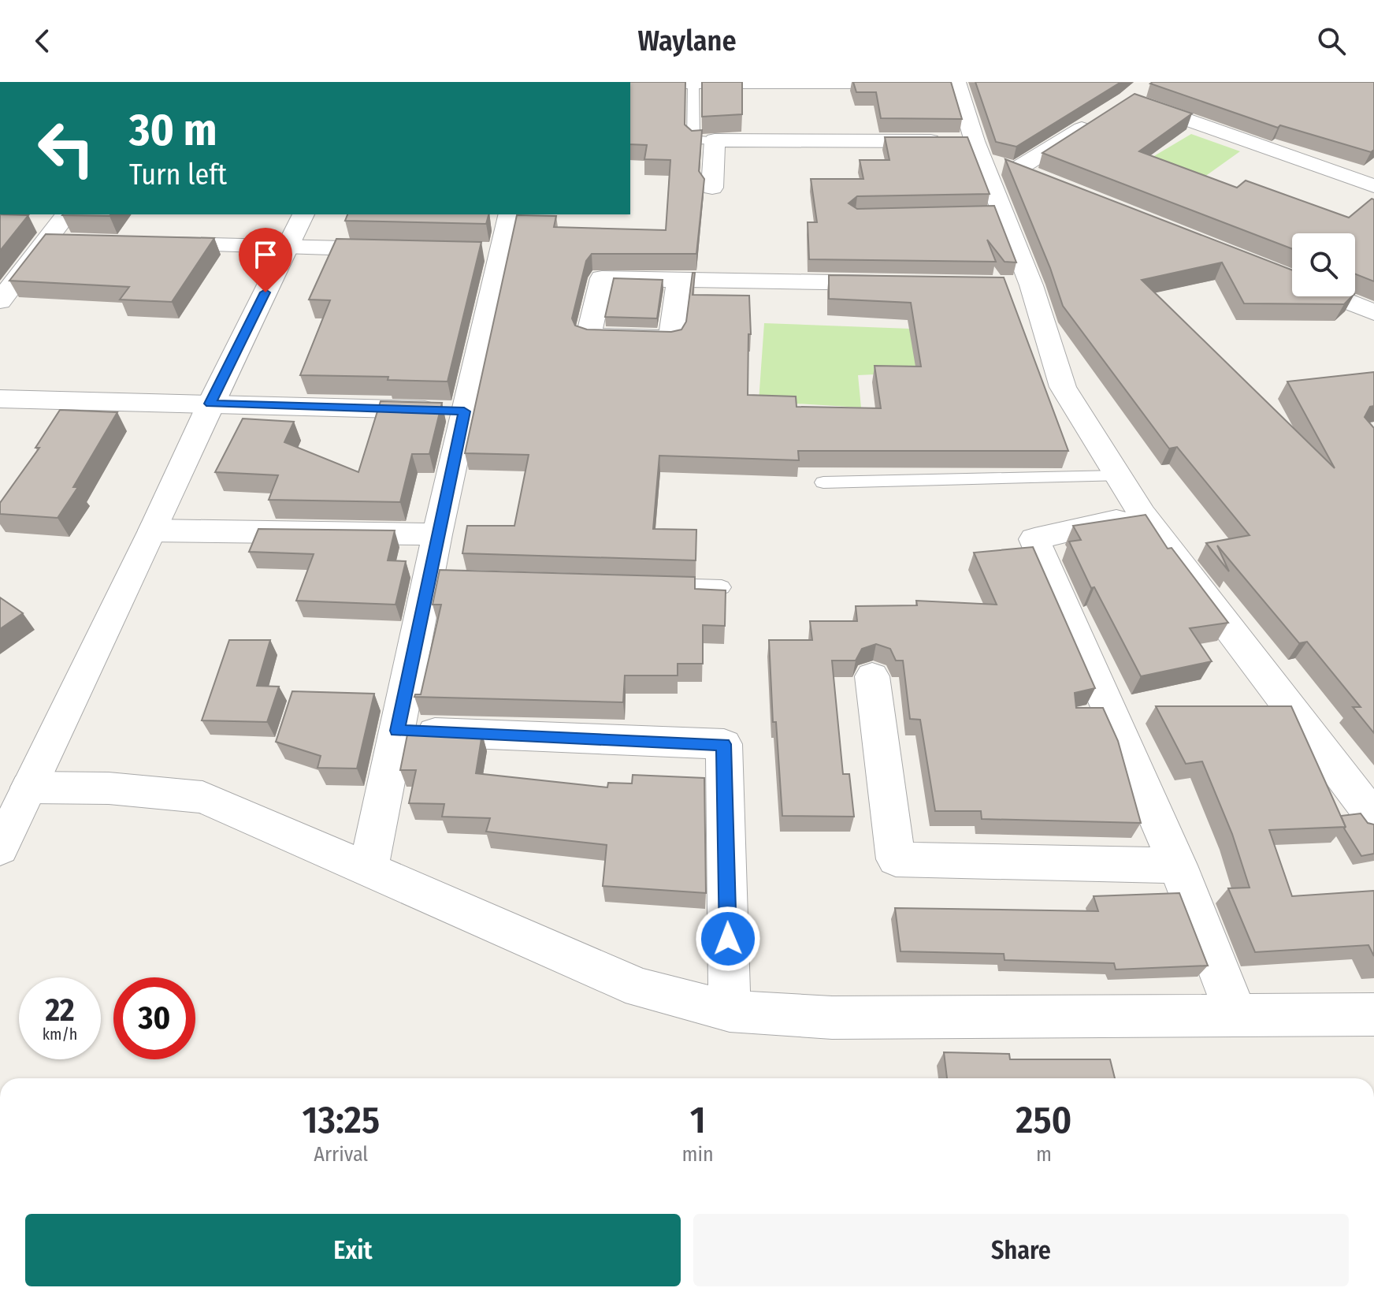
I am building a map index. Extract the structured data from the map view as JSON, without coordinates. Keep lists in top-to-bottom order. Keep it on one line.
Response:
{"page":{"header":"Waylane","turn":["30 m","Turn left"],"speed":"22 km/h","limit":"30","eta":["13:25","Arrival","1","min","250","m"],"buttons":["Exit","Share"]}}
